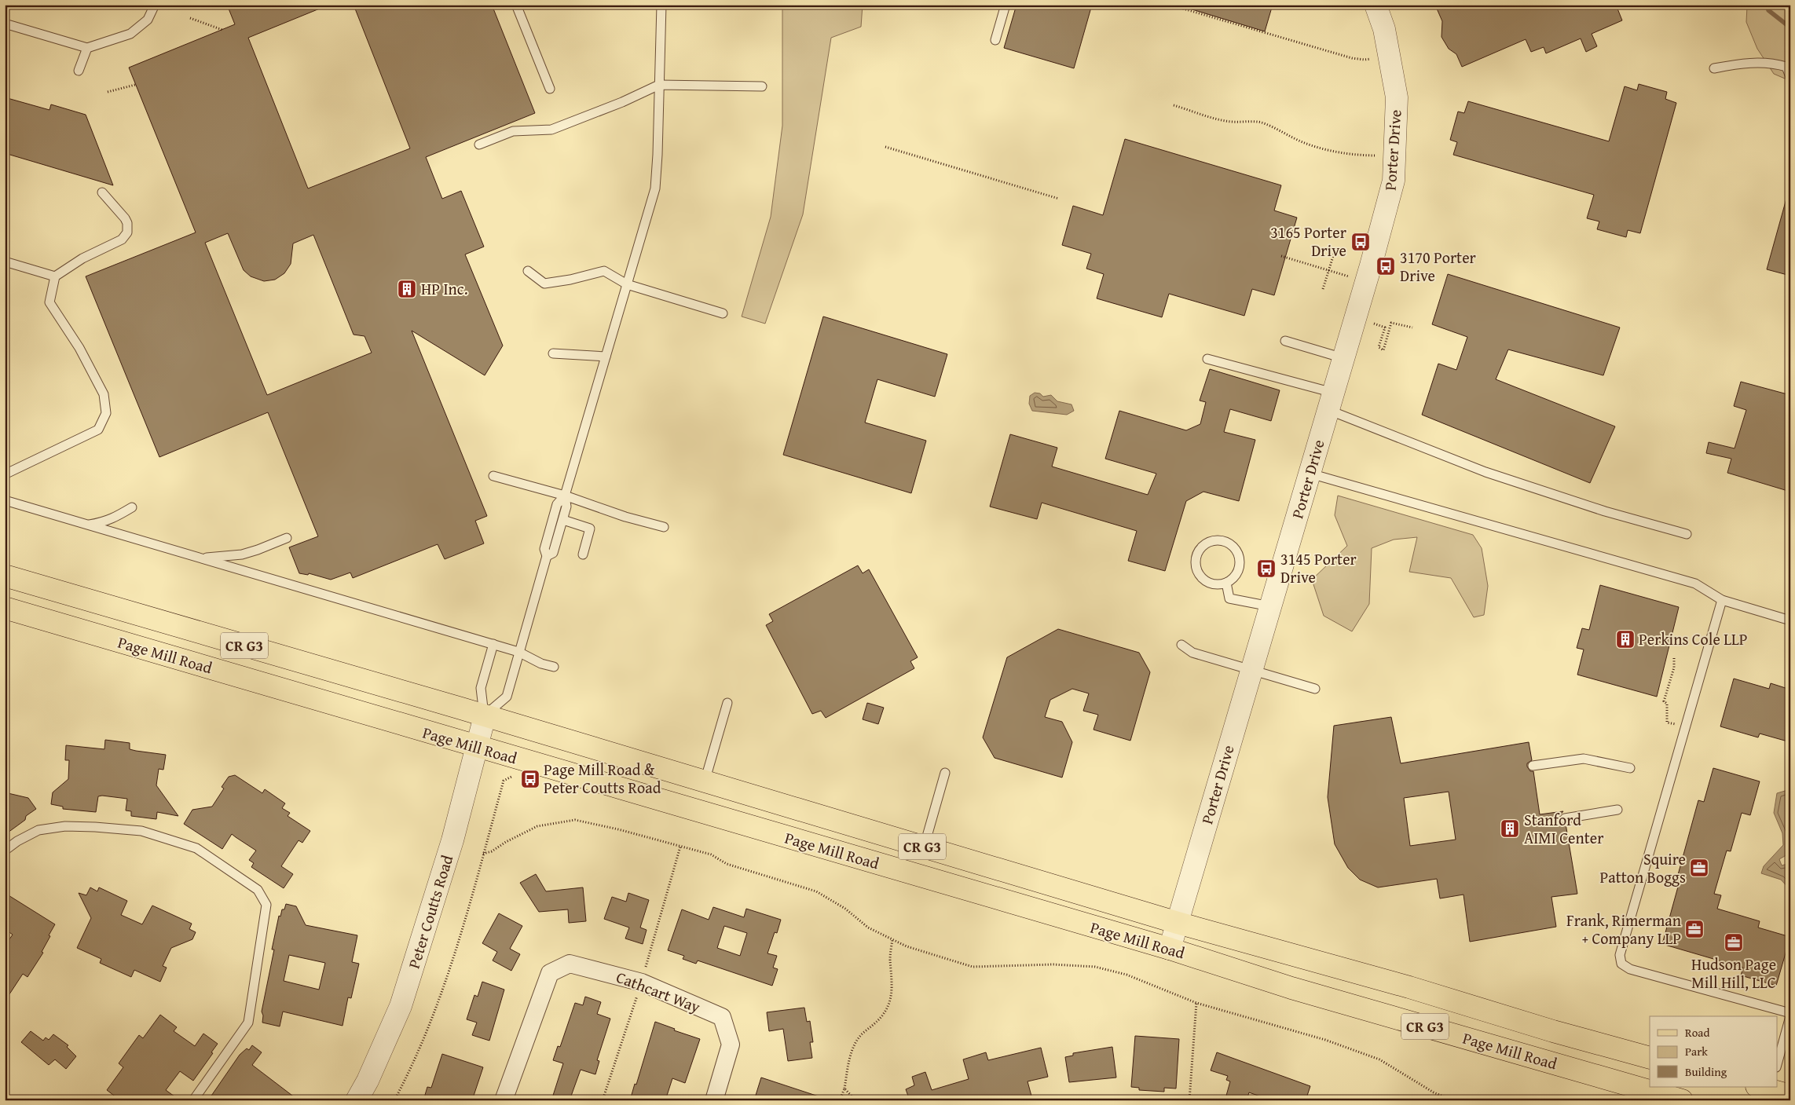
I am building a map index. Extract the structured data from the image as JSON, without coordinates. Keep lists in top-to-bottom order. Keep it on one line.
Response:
{"streets":{"main road":["CR G3","Page Mill Road"],"street":["Porter Drive","Peter Coutts Road","Cathcart Way"]},"crossings":[["Porter Drive","Page Mill Road"],["Page Mill Road","Peter Coutts Road"]],"places":{"bus stop":["3165 Porter Drive","3170 Porter Drive","3145 Porter Drive","Page Mill Road & Peter Coutts Road"],"building":["HP Inc.","Perkins Cole LLP","Stanford AIMI Center"],"office":["Squire Patton Boggs","Frank, Rimerman + Company LLP","Hudson Page Mill Hill, LLC"]},"legend":["Road","Park","Building"]}
